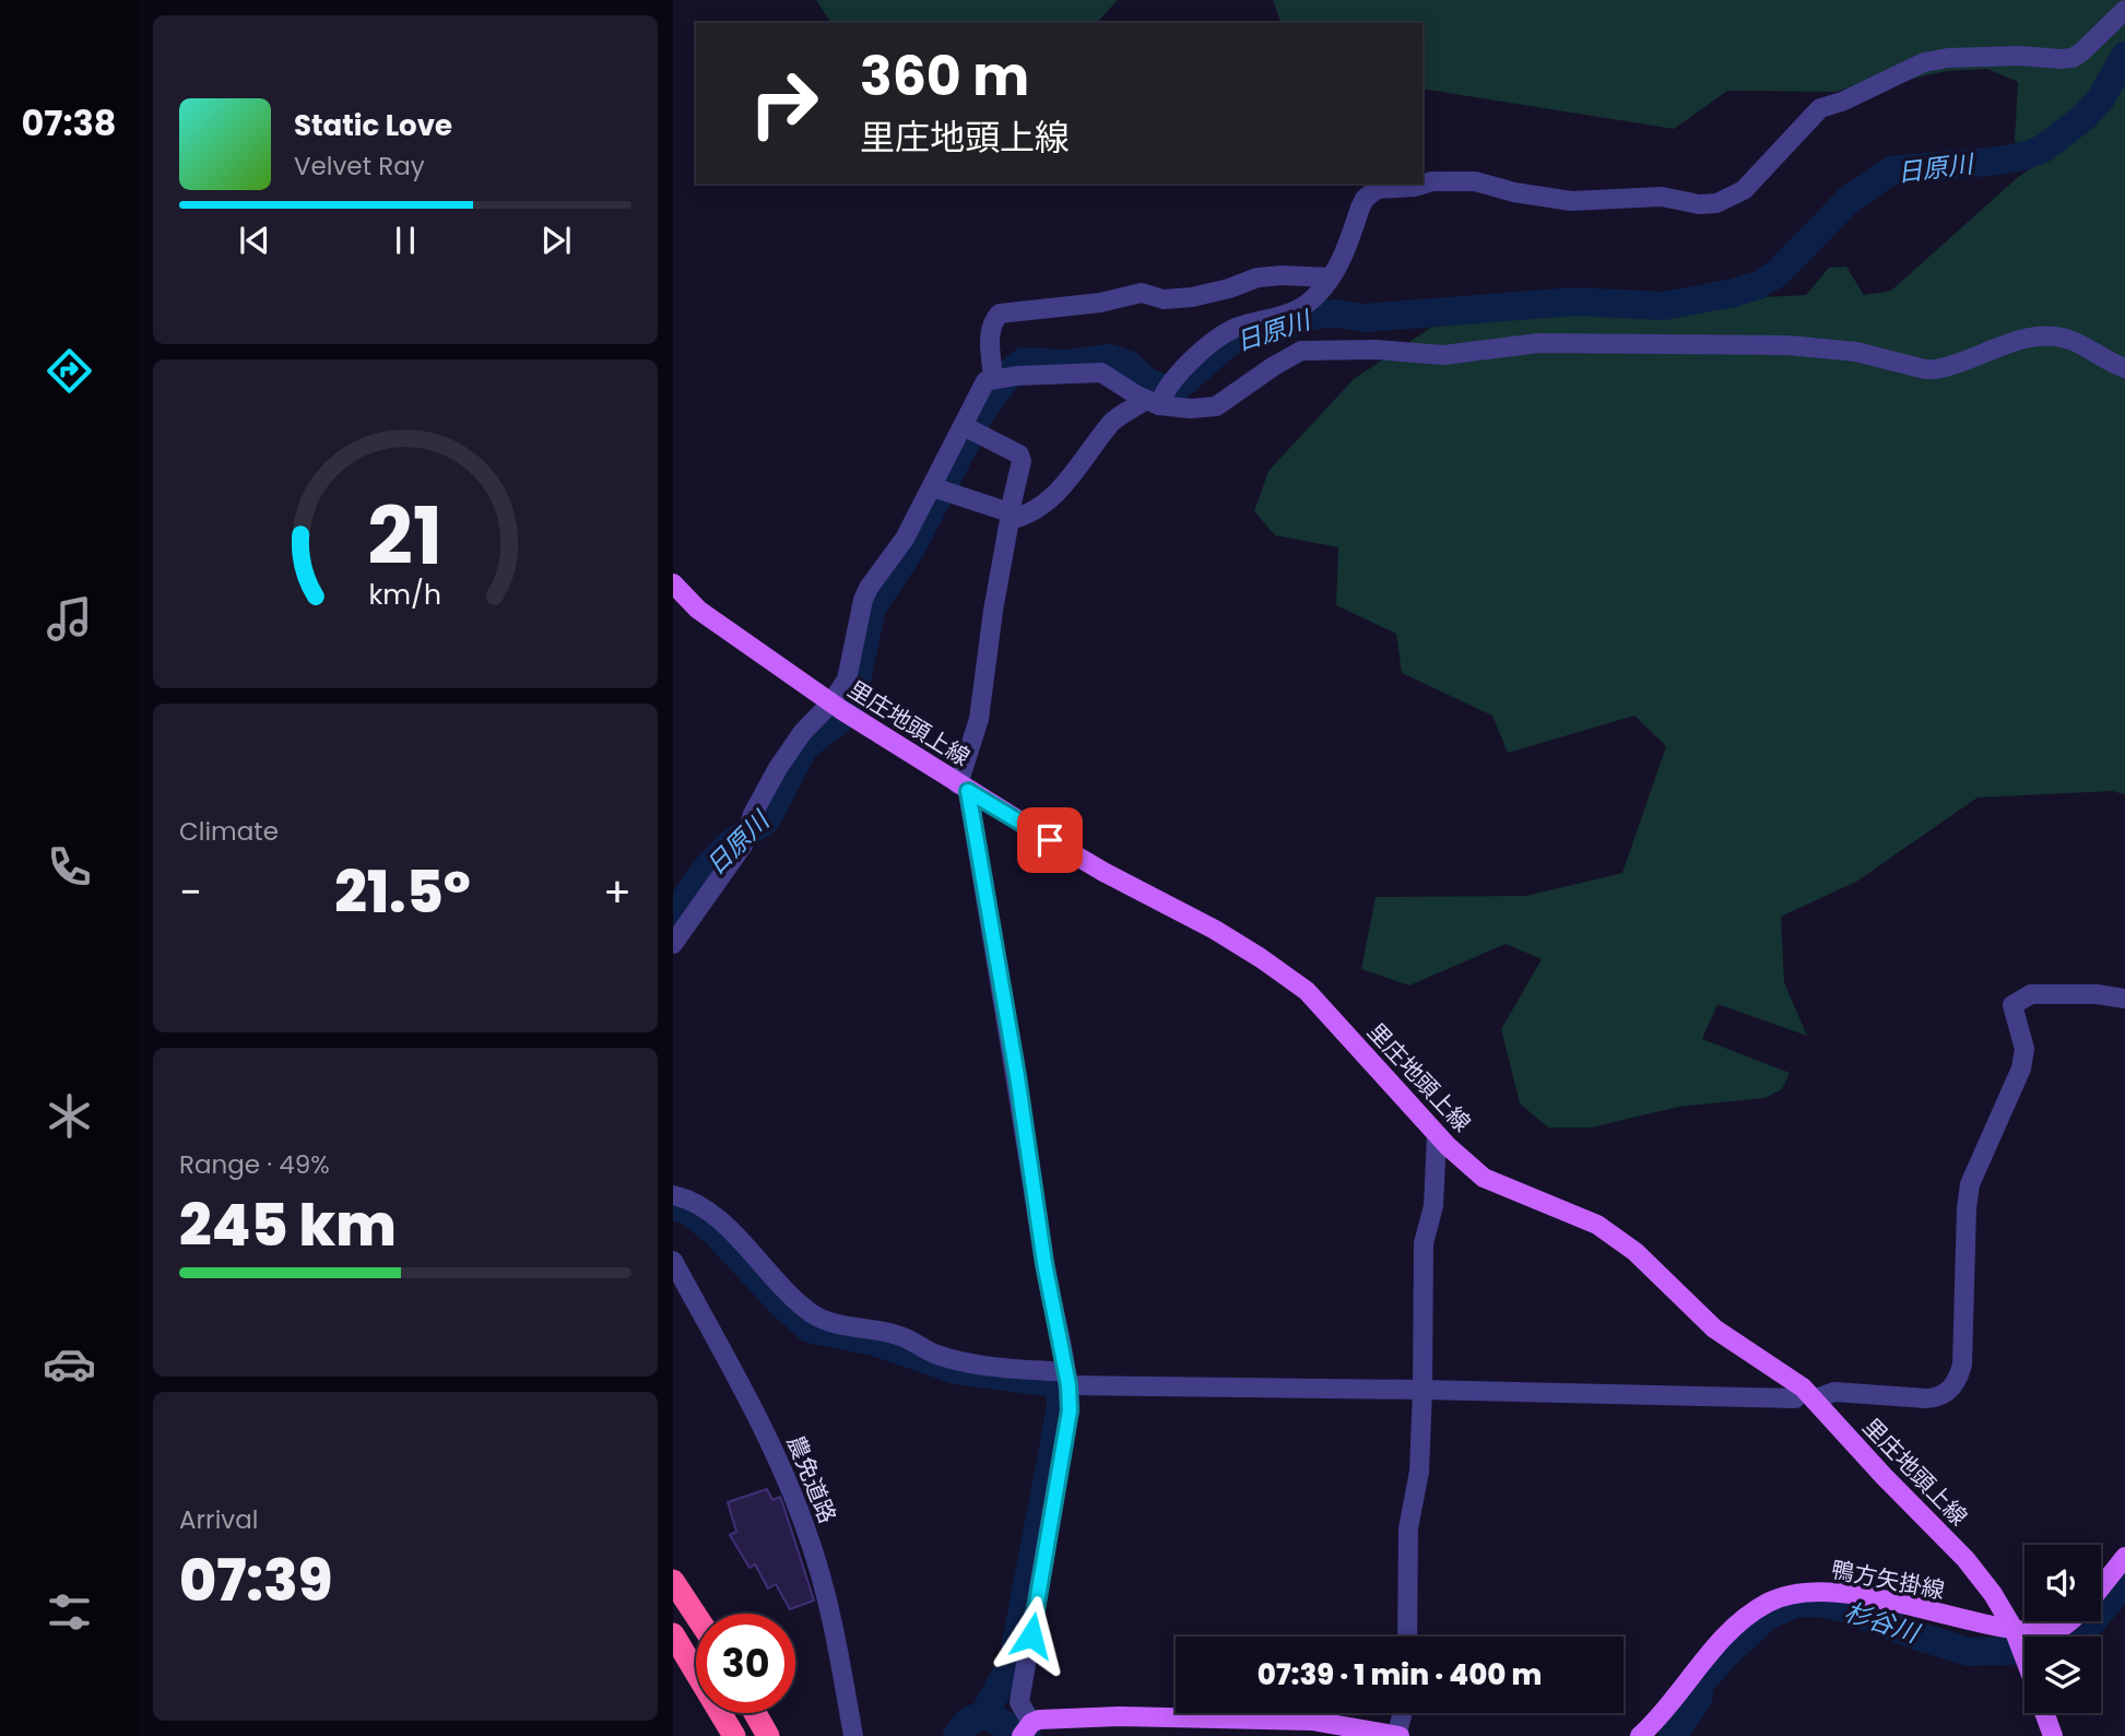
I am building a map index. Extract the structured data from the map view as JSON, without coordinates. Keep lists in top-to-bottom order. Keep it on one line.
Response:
{"streets":{"main road":["里庄地頭上線","鴨方矢掛線"],"street":["農免道路"]},"crossings":[["里庄地頭上線","鴨方矢掛線"]],"water":["日原川","杉谷川"],"page":{"tabs":"07:38","turn":["360 m","里庄地頭上線"],"song":["Static Love","Velvet Ray"],"tile":["Climate",["Range · 49%","245 km"],["Arrival","07:39"]],"heat":["−","21.5°","+"],"limit":"30","trip":"07:39 · 1 min · 400 m","gauge":["21","km/h"]}}
